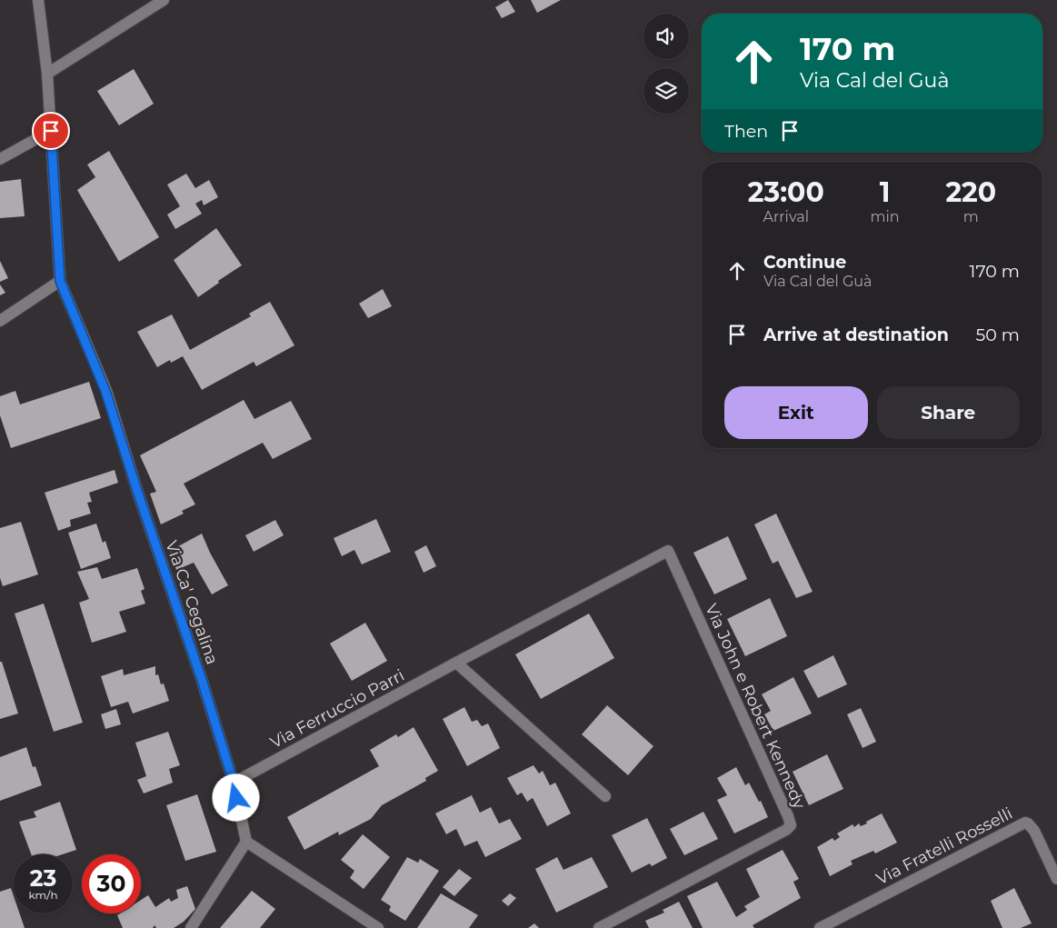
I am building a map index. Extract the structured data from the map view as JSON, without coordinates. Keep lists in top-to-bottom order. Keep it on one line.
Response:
{"streets":{"street":["Via Ca' Cegalina","Via John e Robert Kennedy","Via Ferruccio Parri","Via Fratelli Rosselli"]},"crossings":[["Via Ca' Cegalina","Via Ferruccio Parri"],["Via John e Robert Kennedy","Via Ferruccio Parri"]],"page":{"turn":["170 m","Via Cal del Guà"],"then":"Then","eta":["23:00","Arrival","1","min","220","m"],"list":[{"name":"Continue","note":"Via Cal del Guà","value":"170 m"},{"name":"Arrive at destination","value":"50 m"}],"buttons":["Exit","Share"],"speed":"23 km/h","limit":"30"}}
